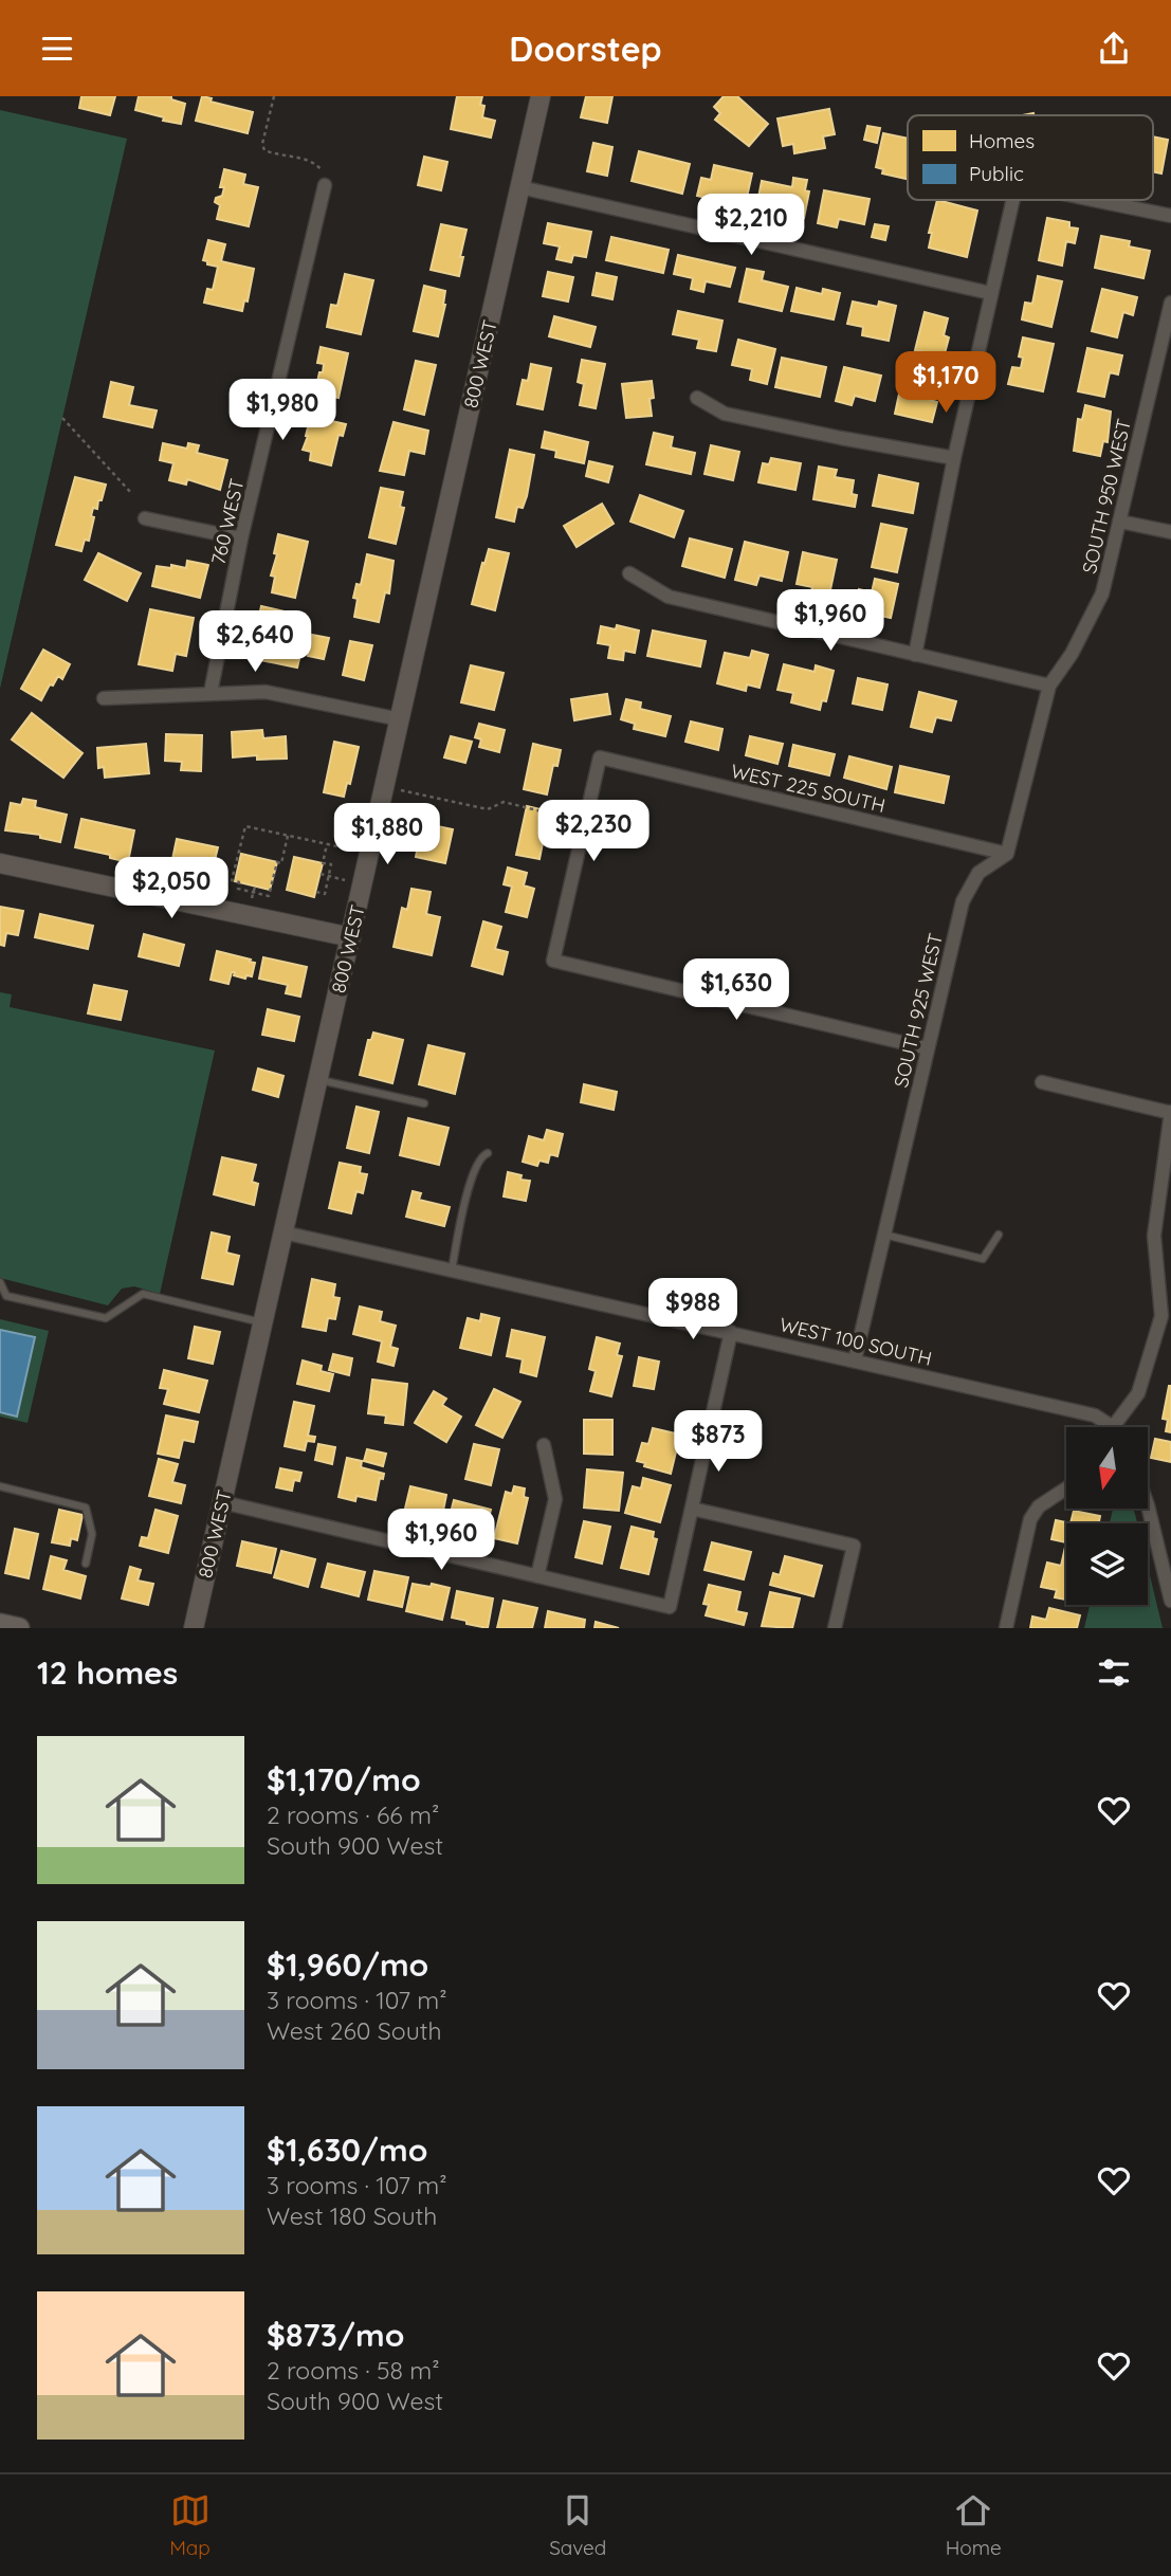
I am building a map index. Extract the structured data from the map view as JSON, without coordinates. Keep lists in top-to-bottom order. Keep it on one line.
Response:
{"streets":{"street":["800 WEST","SOUTH 950 WEST","760 WEST","WEST 225 SOUTH","SOUTH 925 WEST","WEST 100 SOUTH"]},"crossings":[["800 WEST","WEST 100 SOUTH"],["WEST 225 SOUTH","SOUTH 925 WEST"],["SOUTH 925 WEST","WEST 100 SOUTH"]],"legend":["Homes","Public"],"north":"bottom","page":{"header":"Doorstep","price":["$2,210","$1,170","$1,980","$1,960","$2,640","$2,230","$1,880","$2,050","$1,630","$988","$873","$1,960"],"heading":"12 homes","list":[{"name":"$1,170/mo","note":"2 rooms · 66 m² · South 900 West"},{"name":"$1,960/mo","note":"3 rooms · 107 m² · West 260 South"},{"name":"$1,630/mo","note":"3 rooms · 107 m² · West 180 South"},{"name":"$873/mo","note":"2 rooms · 58 m² · South 900 West"}],"tabs":["Map","Saved","Home"]}}
